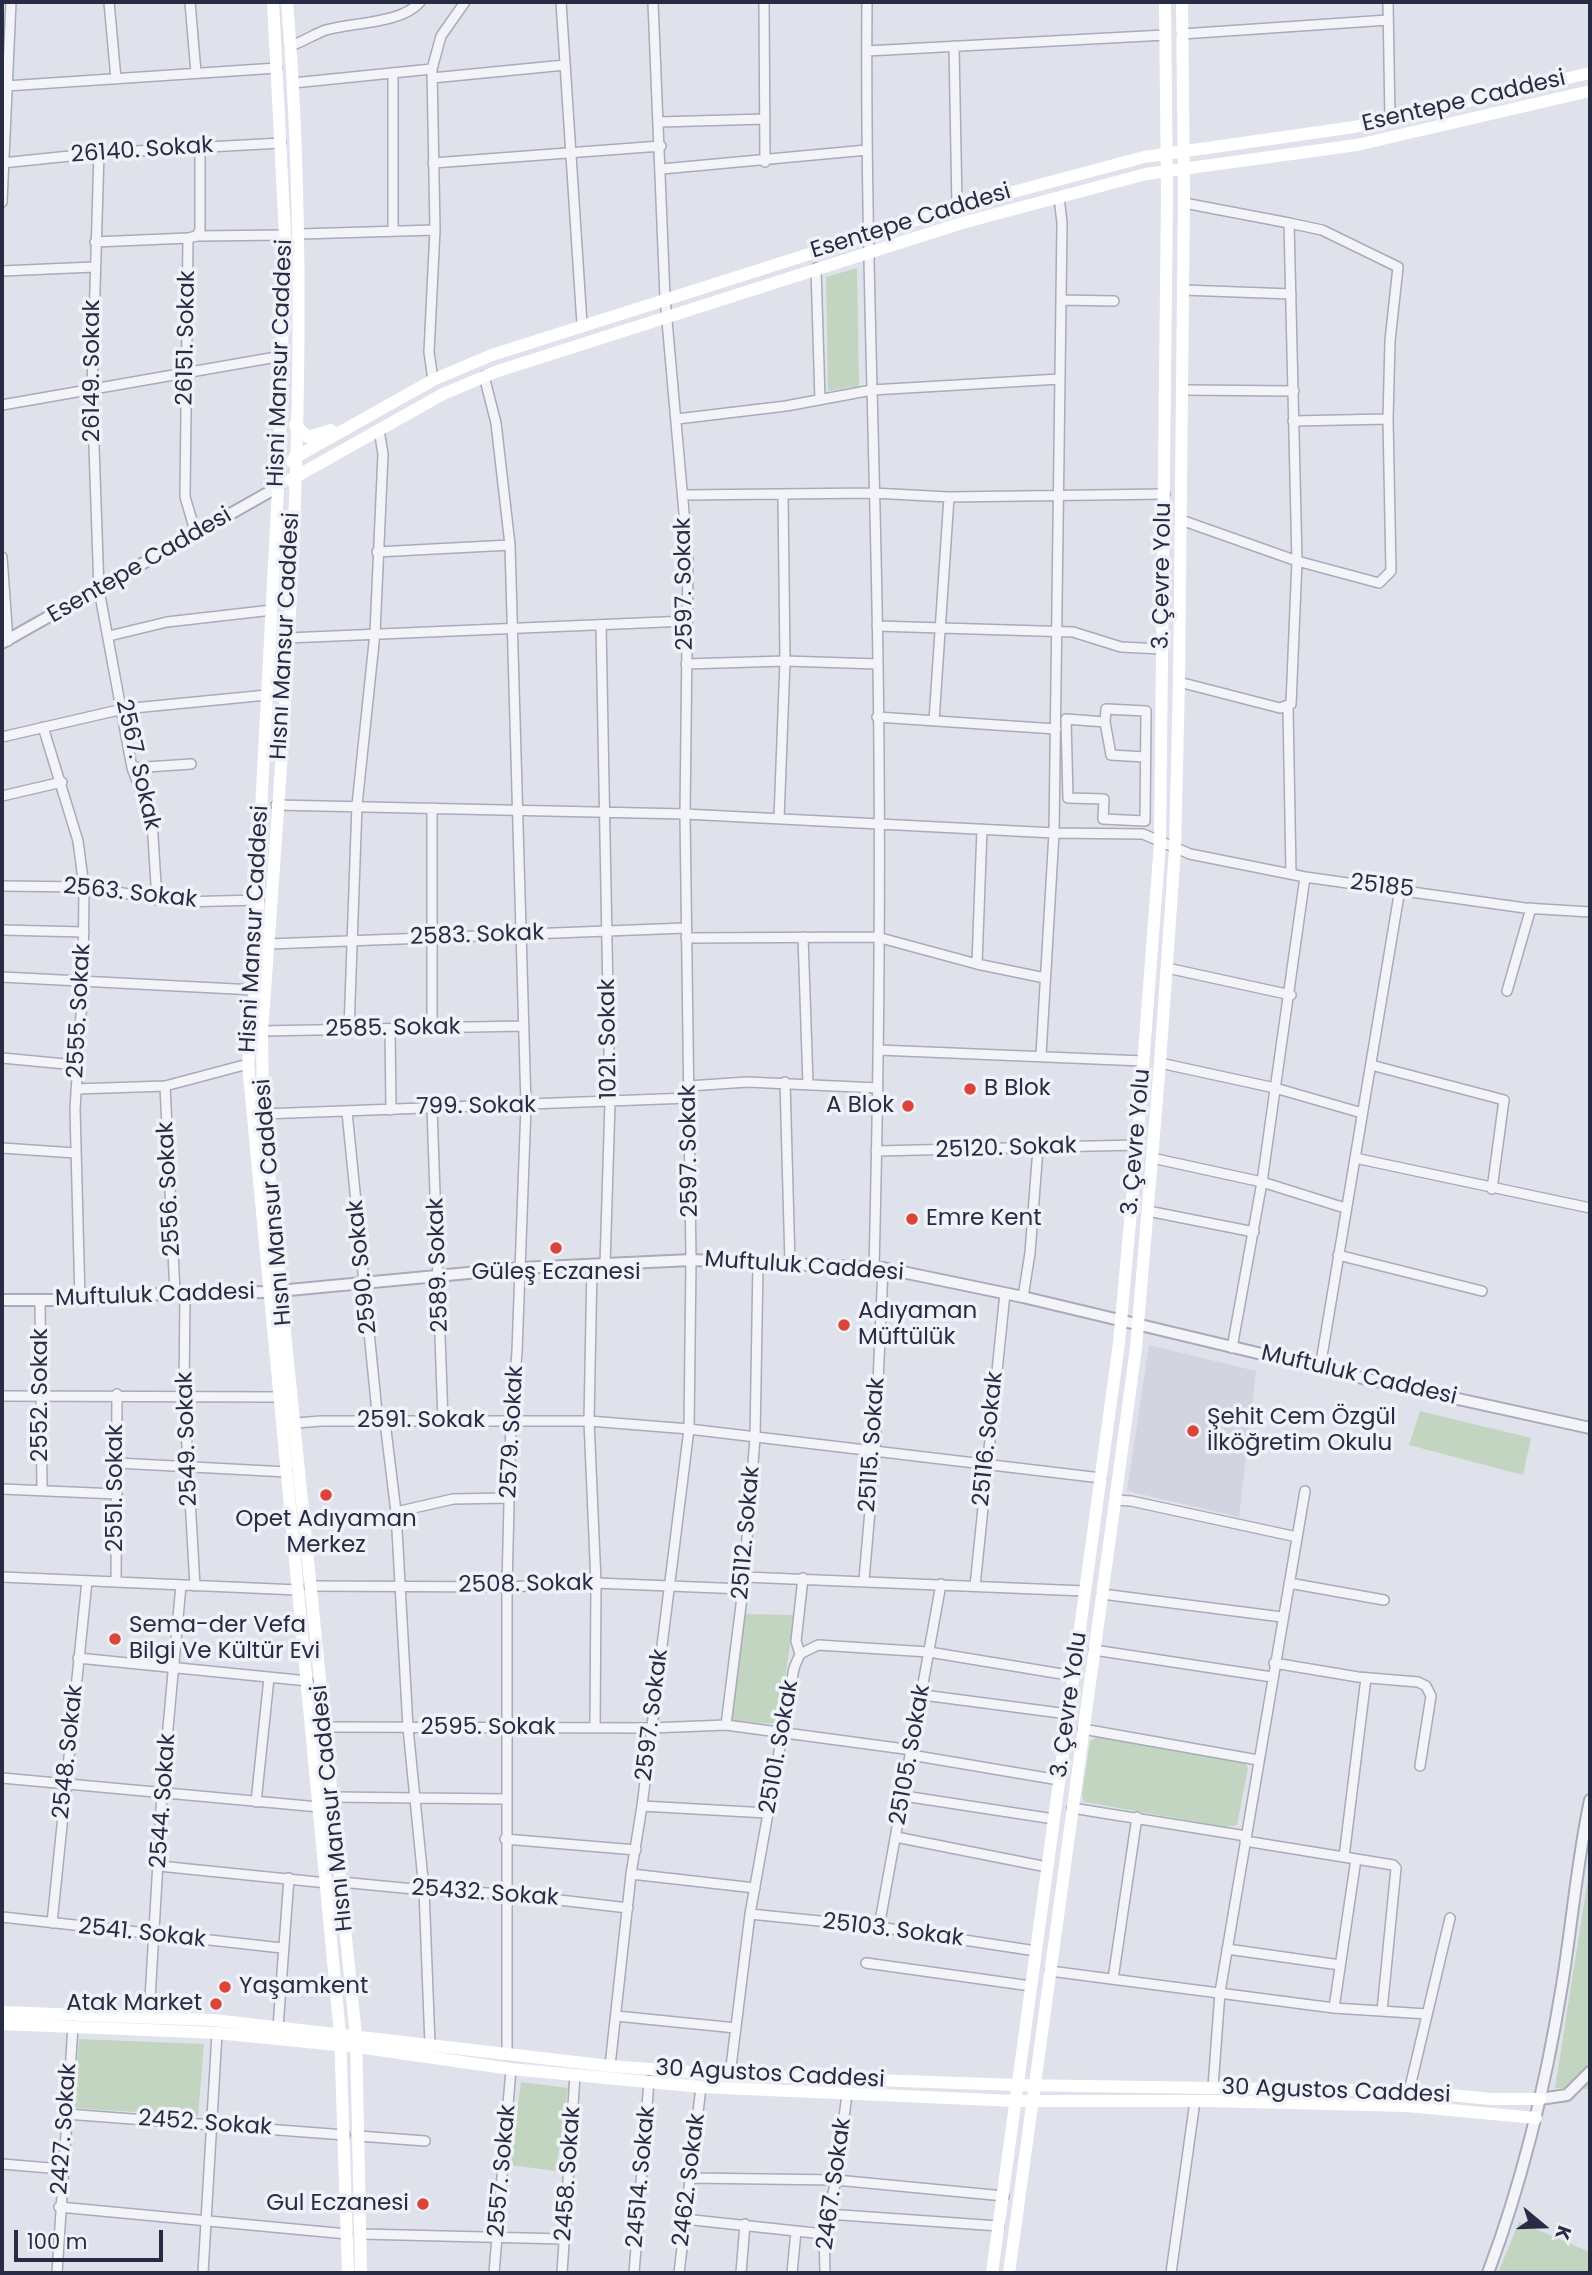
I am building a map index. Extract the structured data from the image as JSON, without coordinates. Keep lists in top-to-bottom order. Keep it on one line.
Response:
{"streets":{"main road":["Esentepe Caddesi","Hisni Mansur Caddesi","3. Çevre Yolu","Hısnı Mansur Caddesi","30 Agustos Caddesi"],"street":["26140. Sokak","26151. Sokak","26149. Sokak","2597. Sokak","2567. Sokak","25185","2563. Sokak","2583. Sokak","2555. Sokak","2585. Sokak","1021. Sokak","799. Sokak","25120. Sokak","2556. Sokak","2589. Sokak","2590. Sokak","Muftuluk Caddesi","2552. Sokak","2591. Sokak","2579. Sokak","2549. Sokak","25116. Sokak","25115. Sokak","2551. Sokak","25112. Sokak","2508. Sokak","2595. Sokak","25101. Sokak","2548. Sokak","25105. Sokak","2544. Sokak","25432. Sokak","25103. Sokak","2541. Sokak","2452. Sokak","2427. Sokak","2557. Sokak","2458. Sokak","24514. Sokak","2462. Sokak","2467. Sokak"]},"crossings":[["Esentepe Caddesi","26151. Sokak"],["Esentepe Caddesi","Hisni Mansur Caddesi"],["Esentepe Caddesi","26149. Sokak"],["Esentepe Caddesi","3. Çevre Yolu"],["Esentepe Caddesi","2597. Sokak"],["Esentepe Caddesi","Hısnı Mansur Caddesi"],["Esentepe Caddesi","2567. Sokak"],["Esentepe Caddesi","2579. Sokak"],["Esentepe Caddesi","25115. Sokak"],["26140. Sokak","26151. Sokak"],["26140. Sokak","Hisni Mansur Caddesi"],["26140. Sokak","26149. Sokak"],["Hisni Mansur Caddesi","Hısnı Mansur Caddesi"],["Hisni Mansur Caddesi","2563. Sokak"],["Hisni Mansur Caddesi","Muftuluk Caddesi"],["Hisni Mansur Caddesi","2508. Sokak"],["Hisni Mansur Caddesi","25432. Sokak"],["Hisni Mansur Caddesi","30 Agustos Caddesi"],["Hisni Mansur Caddesi","2452. Sokak"],["26149. Sokak","2567. Sokak"],["3. Çevre Yolu","25185"],["3. Çevre Yolu","25120. Sokak"],["3. Çevre Yolu","Muftuluk Caddesi"],["3. Çevre Yolu","2591. Sokak"],["3. Çevre Yolu","25101. Sokak"],["3. Çevre Yolu","25103. Sokak"],["3. Çevre Yolu","30 Agustos Caddesi"],["2597. Sokak","25185"],["2597. Sokak","2583. Sokak"],["2597. Sokak","799. Sokak"],["2597. Sokak","Muftuluk Caddesi"],["2597. Sokak","2591. Sokak"],["2597. Sokak","2508. Sokak"],["2597. Sokak","2595. Sokak"],["2597. Sokak","25432. Sokak"],["2597. Sokak","30 Agustos Caddesi"],["Hısnı Mansur Caddesi","25185"],["Hısnı Mansur Caddesi","2583. Sokak"],["Hısnı Mansur Caddesi","2585. Sokak"],["Hısnı Mansur Caddesi","799. Sokak"],["Hısnı Mansur Caddesi","Muftuluk Caddesi"],["Hısnı Mansur Caddesi","2591. Sokak"],["Hısnı Mansur Caddesi","2508. Sokak"],["Hısnı Mansur Caddesi","2595. Sokak"],["Hısnı Mansur Caddesi","25432. Sokak"],["Hısnı Mansur Caddesi","30 Agustos Caddesi"],["2567. Sokak","2563. Sokak"],["25185","1021. Sokak"],["25185","2579. Sokak"],["25185","25115. Sokak"],["2563. Sokak","2555. Sokak"],["2583. Sokak","1021. Sokak"],["2583. Sokak","2579. Sokak"],["2583. Sokak","25115. Sokak"],["2555. Sokak","Muftuluk Caddesi"],["2585. Sokak","2579. Sokak"],["1021. Sokak","799. Sokak"],["1021. Sokak","Muftuluk Caddesi"],["799. Sokak","2589. Sokak"],["799. Sokak","2590. Sokak"],["799. Sokak","2579. Sokak"],["25120. Sokak","25115. Sokak"],["2556. Sokak","Muftuluk Caddesi"],["2556. Sokak","2549. Sokak"],["2589. Sokak","Muftuluk Caddesi"],["2589. Sokak","2591. Sokak"],["2590. Sokak","Muftuluk Caddesi"],["2590. Sokak","2591. Sokak"],["2590. Sokak","2508. Sokak"],["2590. Sokak","2595. Sokak"],["2590. Sokak","25432. Sokak"],["2590. Sokak","30 Agustos Caddesi"],["Muftuluk Caddesi","2552. Sokak"],["Muftuluk Caddesi","2579. Sokak"],["Muftuluk Caddesi","2549. Sokak"],["Muftuluk Caddesi","25116. Sokak"],["Muftuluk Caddesi","25115. Sokak"],["Muftuluk Caddesi","25112. Sokak"],["2591. Sokak","2579. Sokak"],["2591. Sokak","25116. Sokak"],["2591. Sokak","25115. Sokak"],["2591. Sokak","25112. Sokak"],["2579. Sokak","2508. Sokak"],["2579. Sokak","2595. Sokak"],["2579. Sokak","25432. Sokak"],["2579. Sokak","30 Agustos Caddesi"],["2549. Sokak","2508. Sokak"],["2551. Sokak","2508. Sokak"],["25112. Sokak","2508. Sokak"],["2508. Sokak","2548. Sokak"],["2508. Sokak","2544. Sokak"],["25101. Sokak","25105. Sokak"],["25101. Sokak","25103. Sokak"],["25101. Sokak","30 Agustos Caddesi"],["2548. Sokak","2541. Sokak"],["25105. Sokak","25103. Sokak"],["2544. Sokak","25432. Sokak"],["2544. Sokak","2541. Sokak"],["2544. Sokak","30 Agustos Caddesi"],["30 Agustos Caddesi","2427. Sokak"],["30 Agustos Caddesi","2557. Sokak"],["30 Agustos Caddesi","2458. Sokak"],["30 Agustos Caddesi","24514. Sokak"],["30 Agustos Caddesi","2462. Sokak"],["30 Agustos Caddesi","2467. Sokak"],["2452. Sokak","2427. Sokak"]],"places":["B Blok","A Blok","Emre Kent","Güleş Eczanesi","Adıyaman Müftülük","Şehit Cem Özgül İlköğretim Okulu","Opet Adıyaman Merkez","Sema-der Vefa Bilgi Ve Kültür Evi","Yaşamkent","Atak Market","Gul Eczanesi"],"scale_bar":"100 m","north":"right"}
